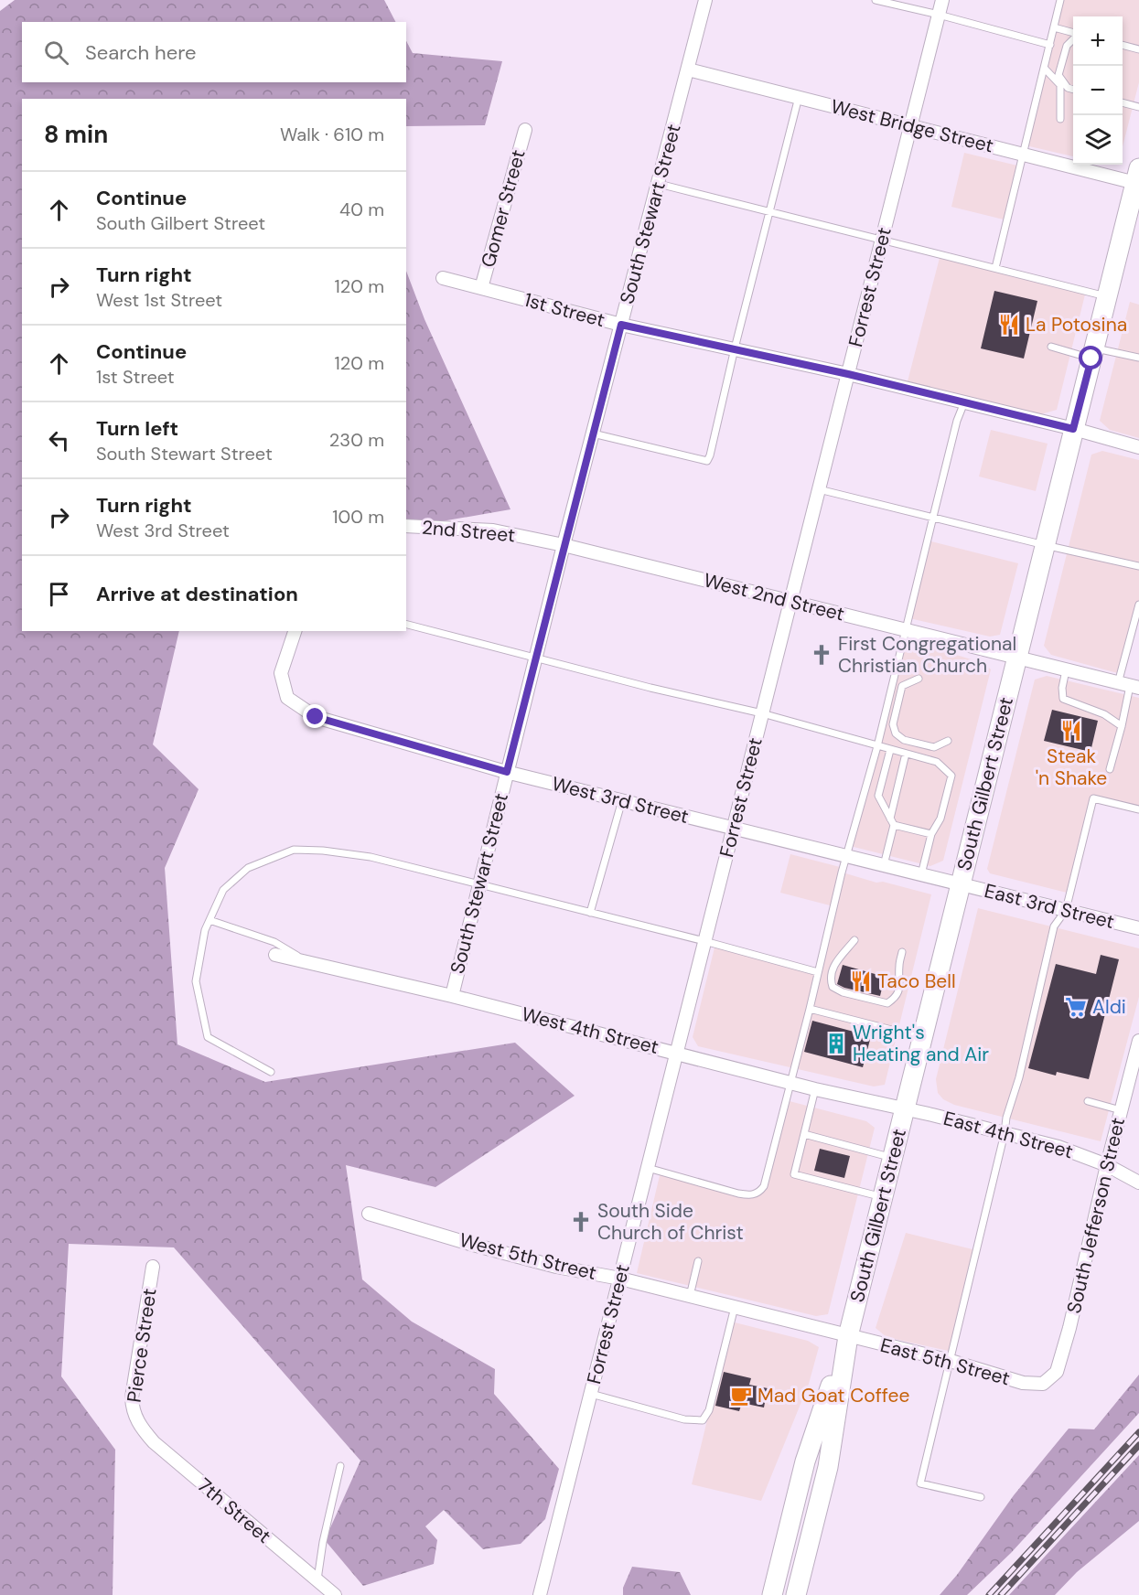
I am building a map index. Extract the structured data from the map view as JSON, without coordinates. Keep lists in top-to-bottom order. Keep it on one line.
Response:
{"streets":{"main road":["South Gilbert Street"],"street":["West Bridge Street","Gomer Street","South Stewart Street","Forrest Street","1st Street","2nd Street","West 2nd Street","West 3rd Street","East 3rd Street","West 4th Street","East 4th Street","South Jefferson Street","West 5th Street","Pierce Street","East 5th Street","7th Street"]},"crossings":[["West Bridge Street","South Stewart Street"],["West Bridge Street","Forrest Street"],["West Bridge Street","South Gilbert Street"],["Gomer Street","1st Street"],["South Stewart Street","1st Street"],["South Stewart Street","2nd Street"],["South Stewart Street","West 2nd Street"],["South Stewart Street","West 3rd Street"],["South Stewart Street","West 4th Street"],["Forrest Street","1st Street"],["Forrest Street","West 2nd Street"],["Forrest Street","West 3rd Street"],["Forrest Street","West 4th Street"],["Forrest Street","West 5th Street"],["1st Street","South Gilbert Street"],["2nd Street","West 2nd Street"],["West 2nd Street","South Gilbert Street"],["South Gilbert Street","West 3rd Street"],["South Gilbert Street","East 3rd Street"],["South Gilbert Street","West 4th Street"],["South Gilbert Street","East 4th Street"],["South Gilbert Street","West 5th Street"],["South Gilbert Street","East 5th Street"],["West 3rd Street","East 3rd Street"],["West 4th Street","East 4th Street"],["East 4th Street","South Jefferson Street"],["South Jefferson Street","East 5th Street"],["West 5th Street","East 5th Street"],["Pierce Street","7th Street"]],"places":{"restaurant":["La Potosina","Steak 'n Shake","Taco Bell"],"church":["First Congregational Christian Church","South Side Church of Christ"],"supermarket":["Aldi"],"building":["Wright's Heating and Air"],"cafe":["Mad Goat Coffee"]},"page":{"map_buttons":["+","−"],"search":"Search here","heading":["8 min","Walk · 610 m"],"list":[["Continue","South Gilbert Street","40 m"],["Turn right","West 1st Street","120 m"],["Continue","1st Street","120 m"],["Turn left","South Stewart Street","230 m"],["Turn right","West 3rd Street","100 m"],"Arrive at destination"]}}
